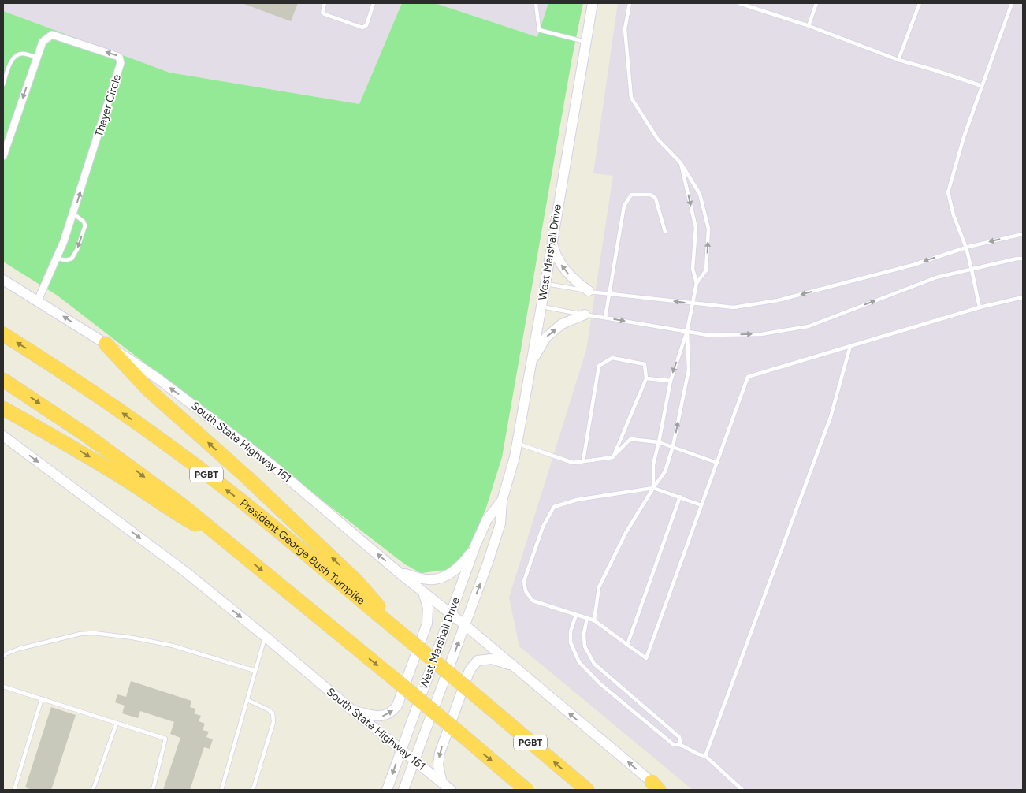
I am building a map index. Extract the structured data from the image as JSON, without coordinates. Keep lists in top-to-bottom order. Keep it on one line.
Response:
{"streets":{"highway":["PGBT","President George Bush Turnpike"],"main road":["West Marshall Drive","South State Highway 161"],"street":["Thayer Circle"]},"crossings":[["Thayer Circle","South State Highway 161"],["West Marshall Drive","South State Highway 161"]]}
